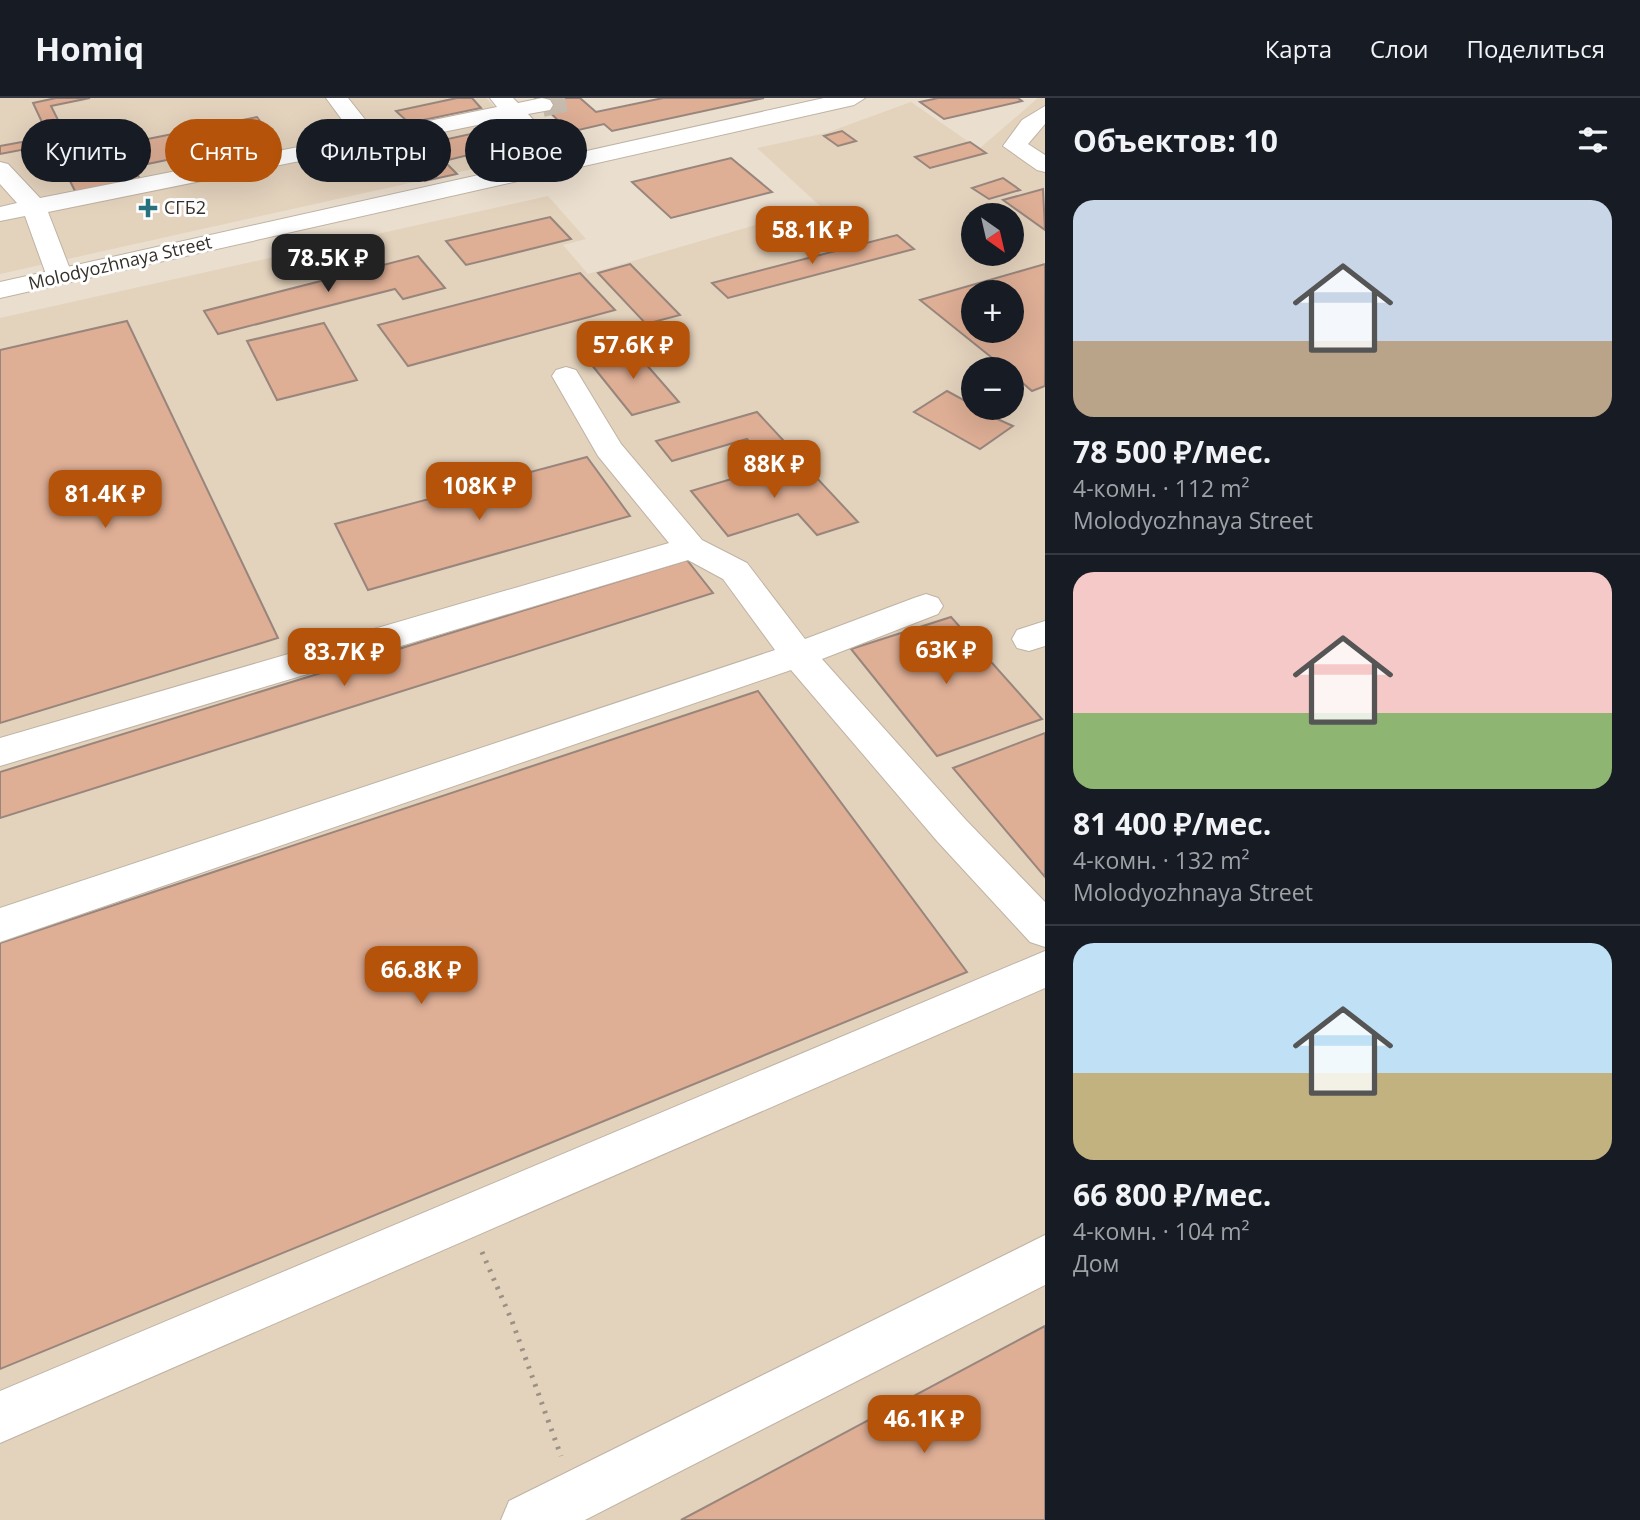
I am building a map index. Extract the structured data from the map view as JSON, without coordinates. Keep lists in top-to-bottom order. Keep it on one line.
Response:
{"streets":{"street":["Molodyozhnaya Street"]},"places":{"health":["СГБ2"]},"north":"bottom right","page":{"header":"Homiq","nav":["Карта","Слои","Поделиться"],"heading":"Объектов: 10","chip":["Купить","Снять","Фильтры","Новое"],"list":[{"name":"78 500 ₽/мес.","note":"4-комн. · 112 m² · Molodyozhnaya Street"},{"name":"81 400 ₽/мес.","note":"4-комн. · 132 m² · Molodyozhnaya Street"},{"name":"66 800 ₽/мес.","note":"4-комн. · 104 m² · Дом"}],"map_buttons":["+","−"],"price":["58.1K ₽","78.5K ₽","57.6K ₽","88K ₽","108K ₽","81.4K ₽","63K ₽","83.7K ₽","66.8K ₽","46.1K ₽"]}}
